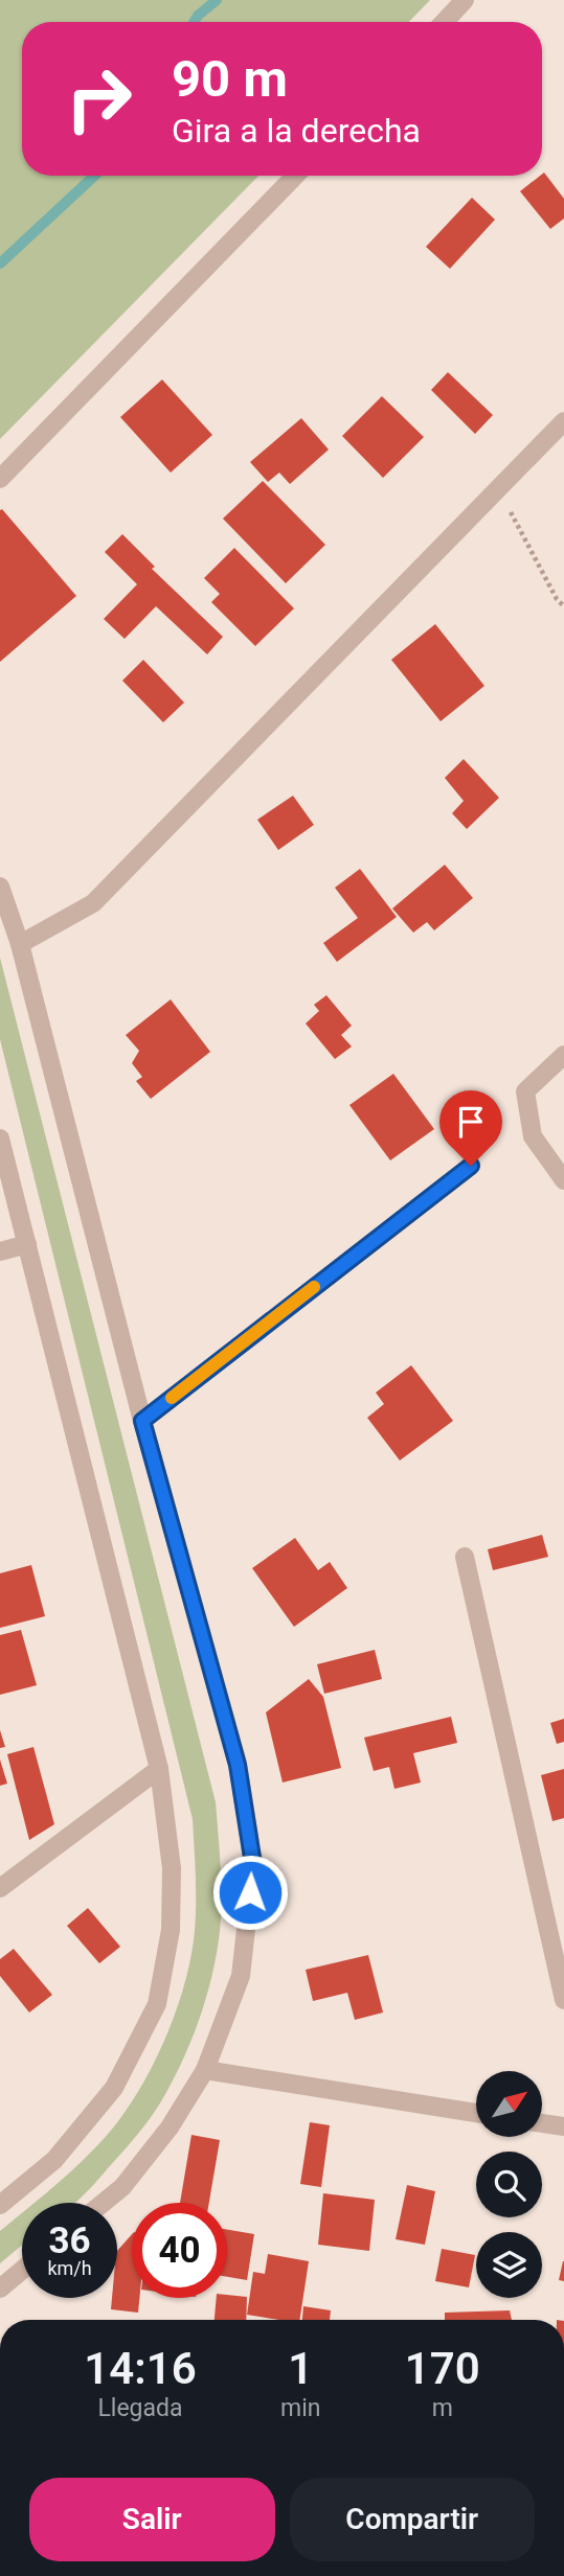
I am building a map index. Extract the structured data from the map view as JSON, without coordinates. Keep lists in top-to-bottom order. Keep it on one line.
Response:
{"north":"top right","page":{"turn":["90 m","Gira a la derecha"],"speed":"36 km/h","limit":"40","eta":["14:16","Llegada","1","min","170","m"],"buttons":["Salir","Compartir"]}}
